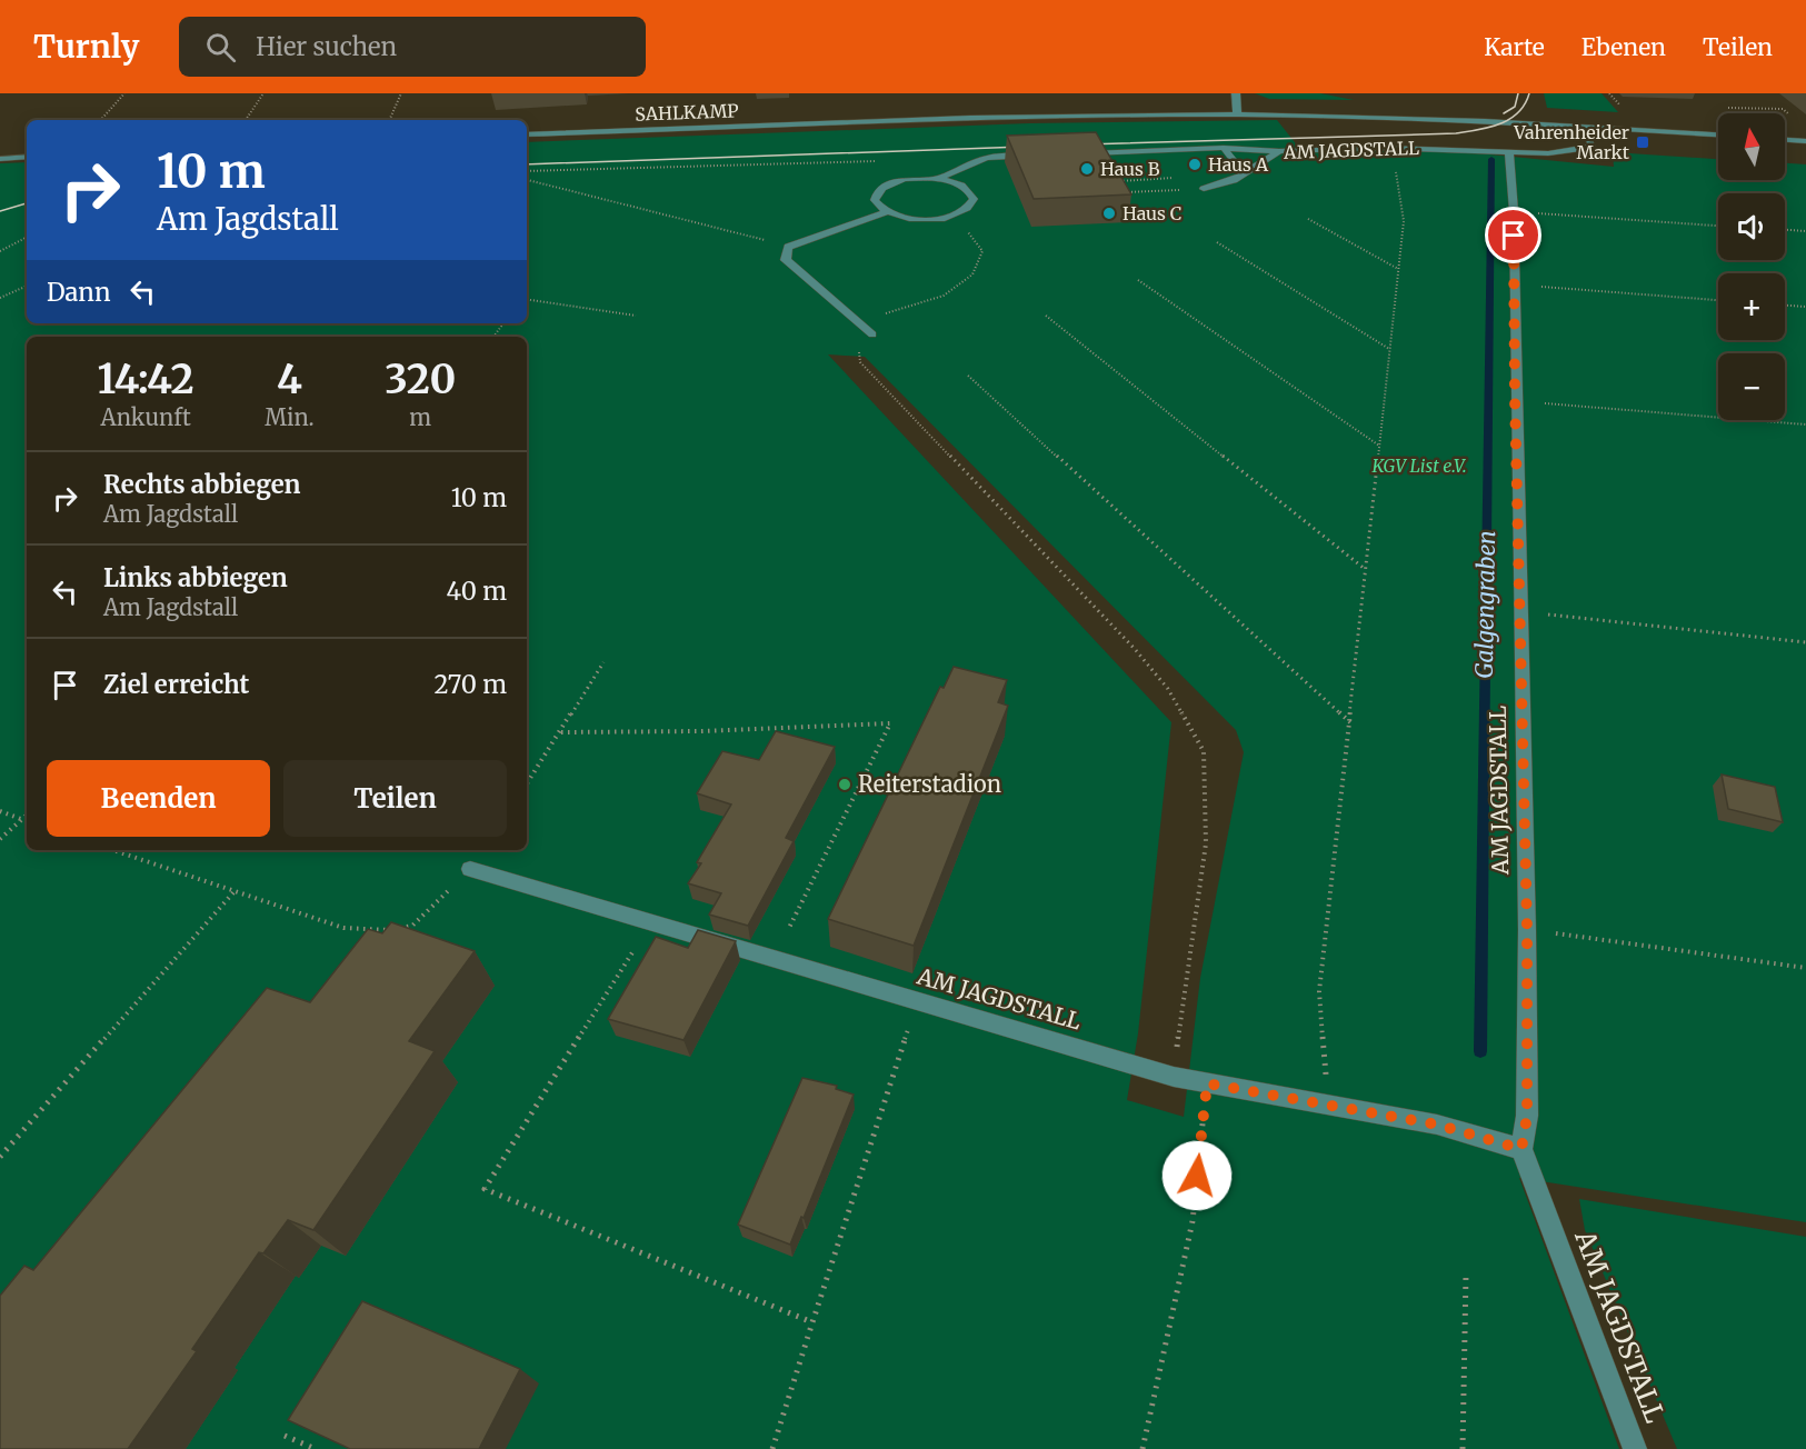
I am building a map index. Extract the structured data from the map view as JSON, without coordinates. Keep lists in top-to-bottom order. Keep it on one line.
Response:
{"streets":{"street":["SAHLKAMP","AM JAGDSTALL"]},"crossings":[["SAHLKAMP","AM JAGDSTALL"]],"water":["Galgengraben"],"parks":["KGV List e.V."],"places":{"transit":["Vahrenheider Markt"],"other":["Haus A","Haus B","Haus C","Reiterstadion"]},"north":"top","page":{"header":"Turnly","search":"Hier suchen","nav":["Karte","Ebenen","Teilen"],"map_buttons":["+","−"],"turn":["10 m","Am Jagdstall"],"then":"Dann","eta":["14:42","Ankunft","4","Min.","320","m"],"list":[{"name":"Rechts abbiegen","note":"Am Jagdstall","value":"10 m"},{"name":"Links abbiegen","note":"Am Jagdstall","value":"40 m"},{"name":"Ziel erreicht","value":"270 m"}],"buttons":["Beenden","Teilen"]}}
